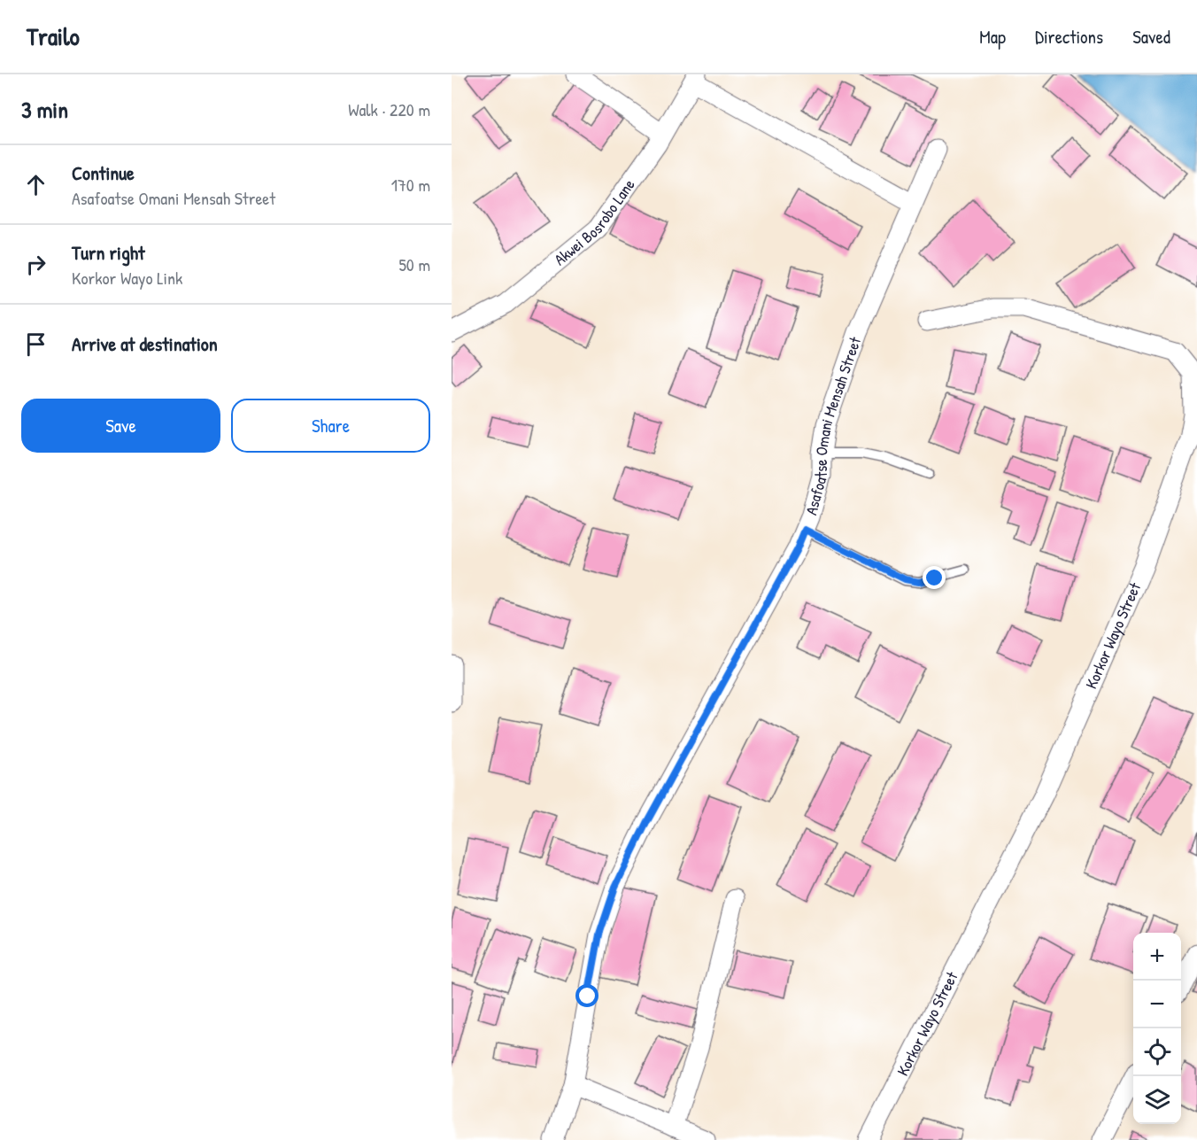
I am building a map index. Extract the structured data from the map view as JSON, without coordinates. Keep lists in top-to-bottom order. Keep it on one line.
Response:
{"streets":{"street":["Akwei Bosrobo Lane","Asafoatse Omani Mensah Street","Korkor Wayo Street"]},"page":{"header":"Trailo","nav":["Map","Directions","Saved"],"heading":["3 min","Walk · 220 m"],"list":[["Continue","Asafoatse Omani Mensah Street","170 m"],["Turn right","Korkor Wayo Link","50 m"],"Arrive at destination"],"buttons":["Save","Share"],"map_buttons":["+","−"]}}
